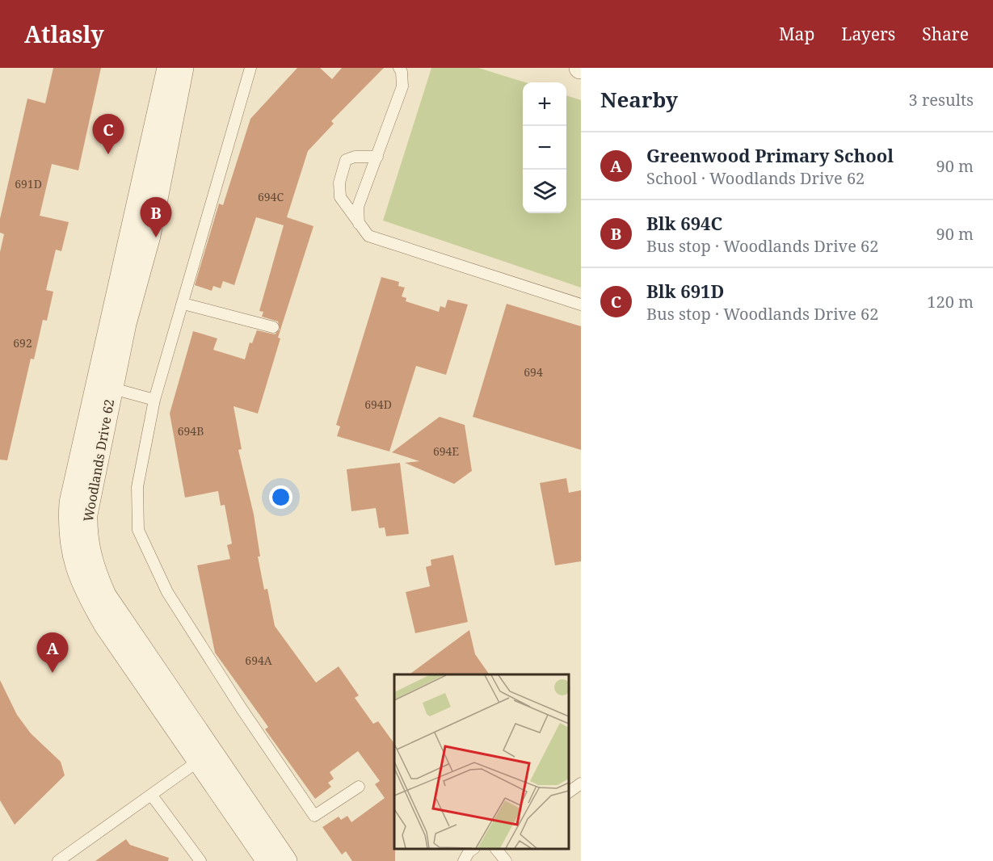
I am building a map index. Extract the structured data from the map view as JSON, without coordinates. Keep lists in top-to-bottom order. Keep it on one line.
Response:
{"streets":{"street":["Woodlands Drive 62"]},"house_numbers":["691D","694C","692","694","694D","694B","694E","694A"],"page":{"header":"Atlasly","nav":["Map","Layers","Share"],"heading":["Nearby","3 results"],"map_buttons":["+","−"],"pins":["C","B","A"],"list":[{"mark":"A","name":"Greenwood Primary School","note":"School · Woodlands Drive 62","value":"90 m"},{"mark":"B","name":"Blk 694C","note":"Bus stop · Woodlands Drive 62","value":"90 m"},{"mark":"C","name":"Blk 691D","note":"Bus stop · Woodlands Drive 62","value":"120 m"}]}}
